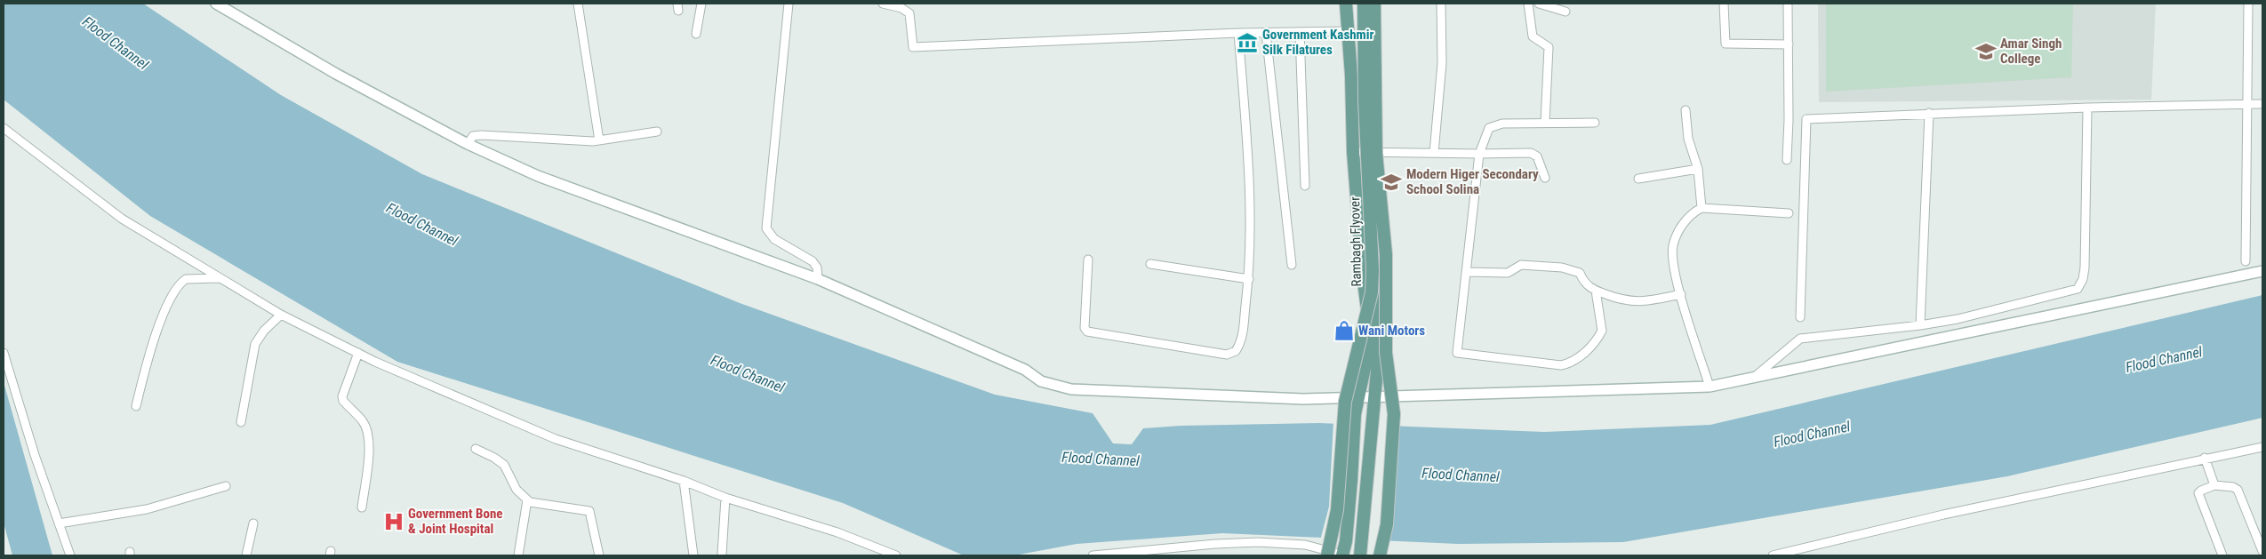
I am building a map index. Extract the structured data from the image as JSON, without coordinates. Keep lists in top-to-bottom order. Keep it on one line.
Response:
{"streets":{"main road":["Rambagh Flyover"]},"water":["Flood Channel"],"places":{"museum":["Government Kashmir Silk Filatures"],"school or university":["Amar Singh College","Modern Higer Secondary School Solina"],"shop":["Wani Motors"],"hospital":["Government Bone & Joint Hospital"]}}
